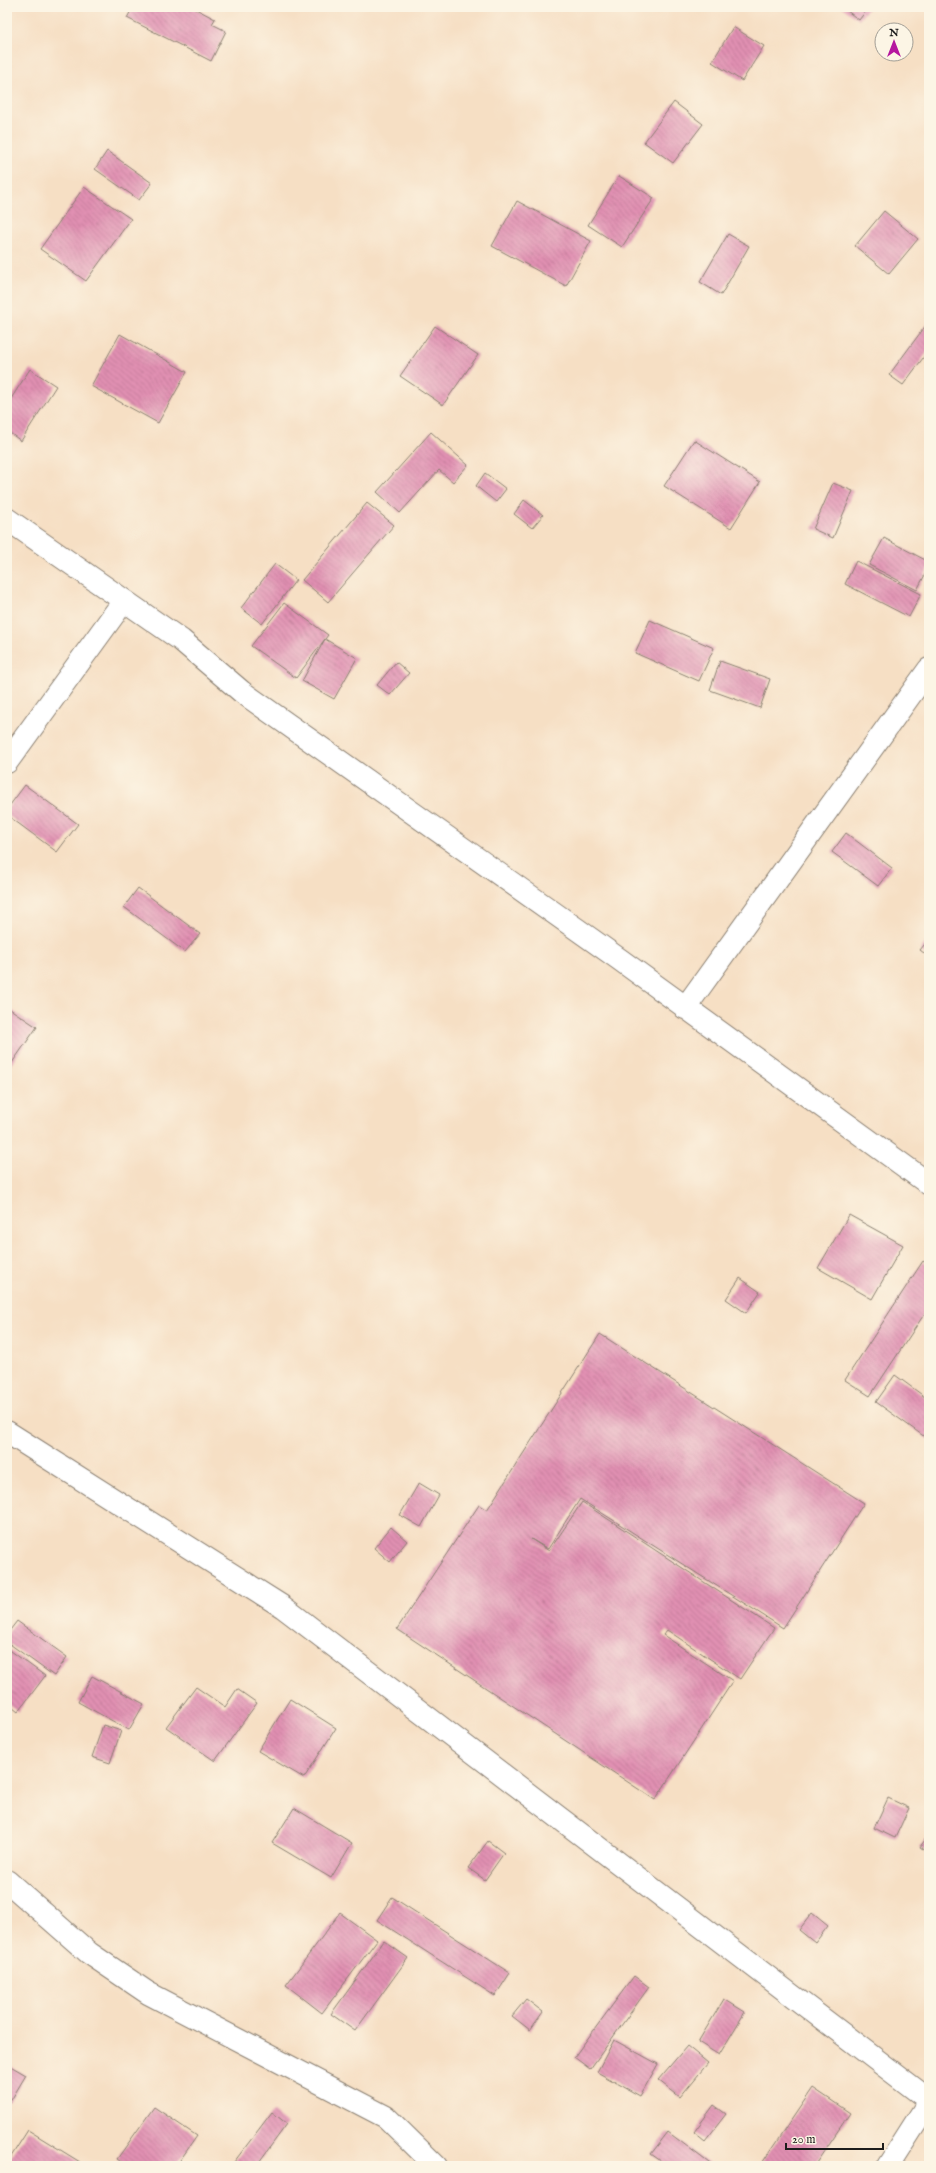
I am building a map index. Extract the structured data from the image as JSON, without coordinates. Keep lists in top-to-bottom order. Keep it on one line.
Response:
{"scale_bar":"20 m","north":"top"}
